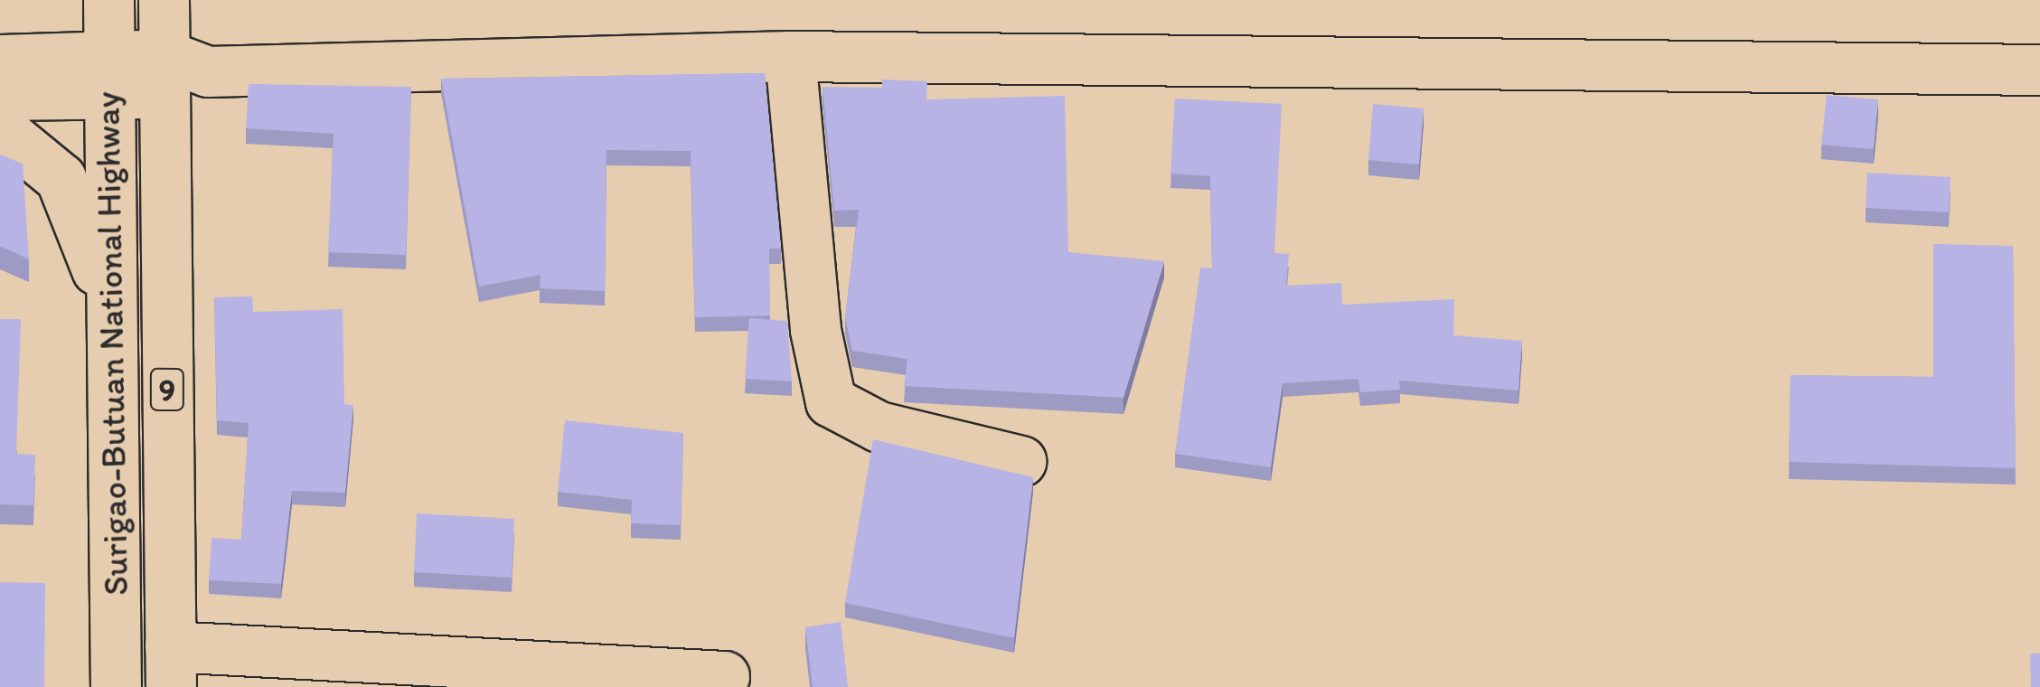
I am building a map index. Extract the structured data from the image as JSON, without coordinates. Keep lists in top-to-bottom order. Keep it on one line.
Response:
{"streets":{"street":["Surigao-Butuan National Highway","9"]}}
